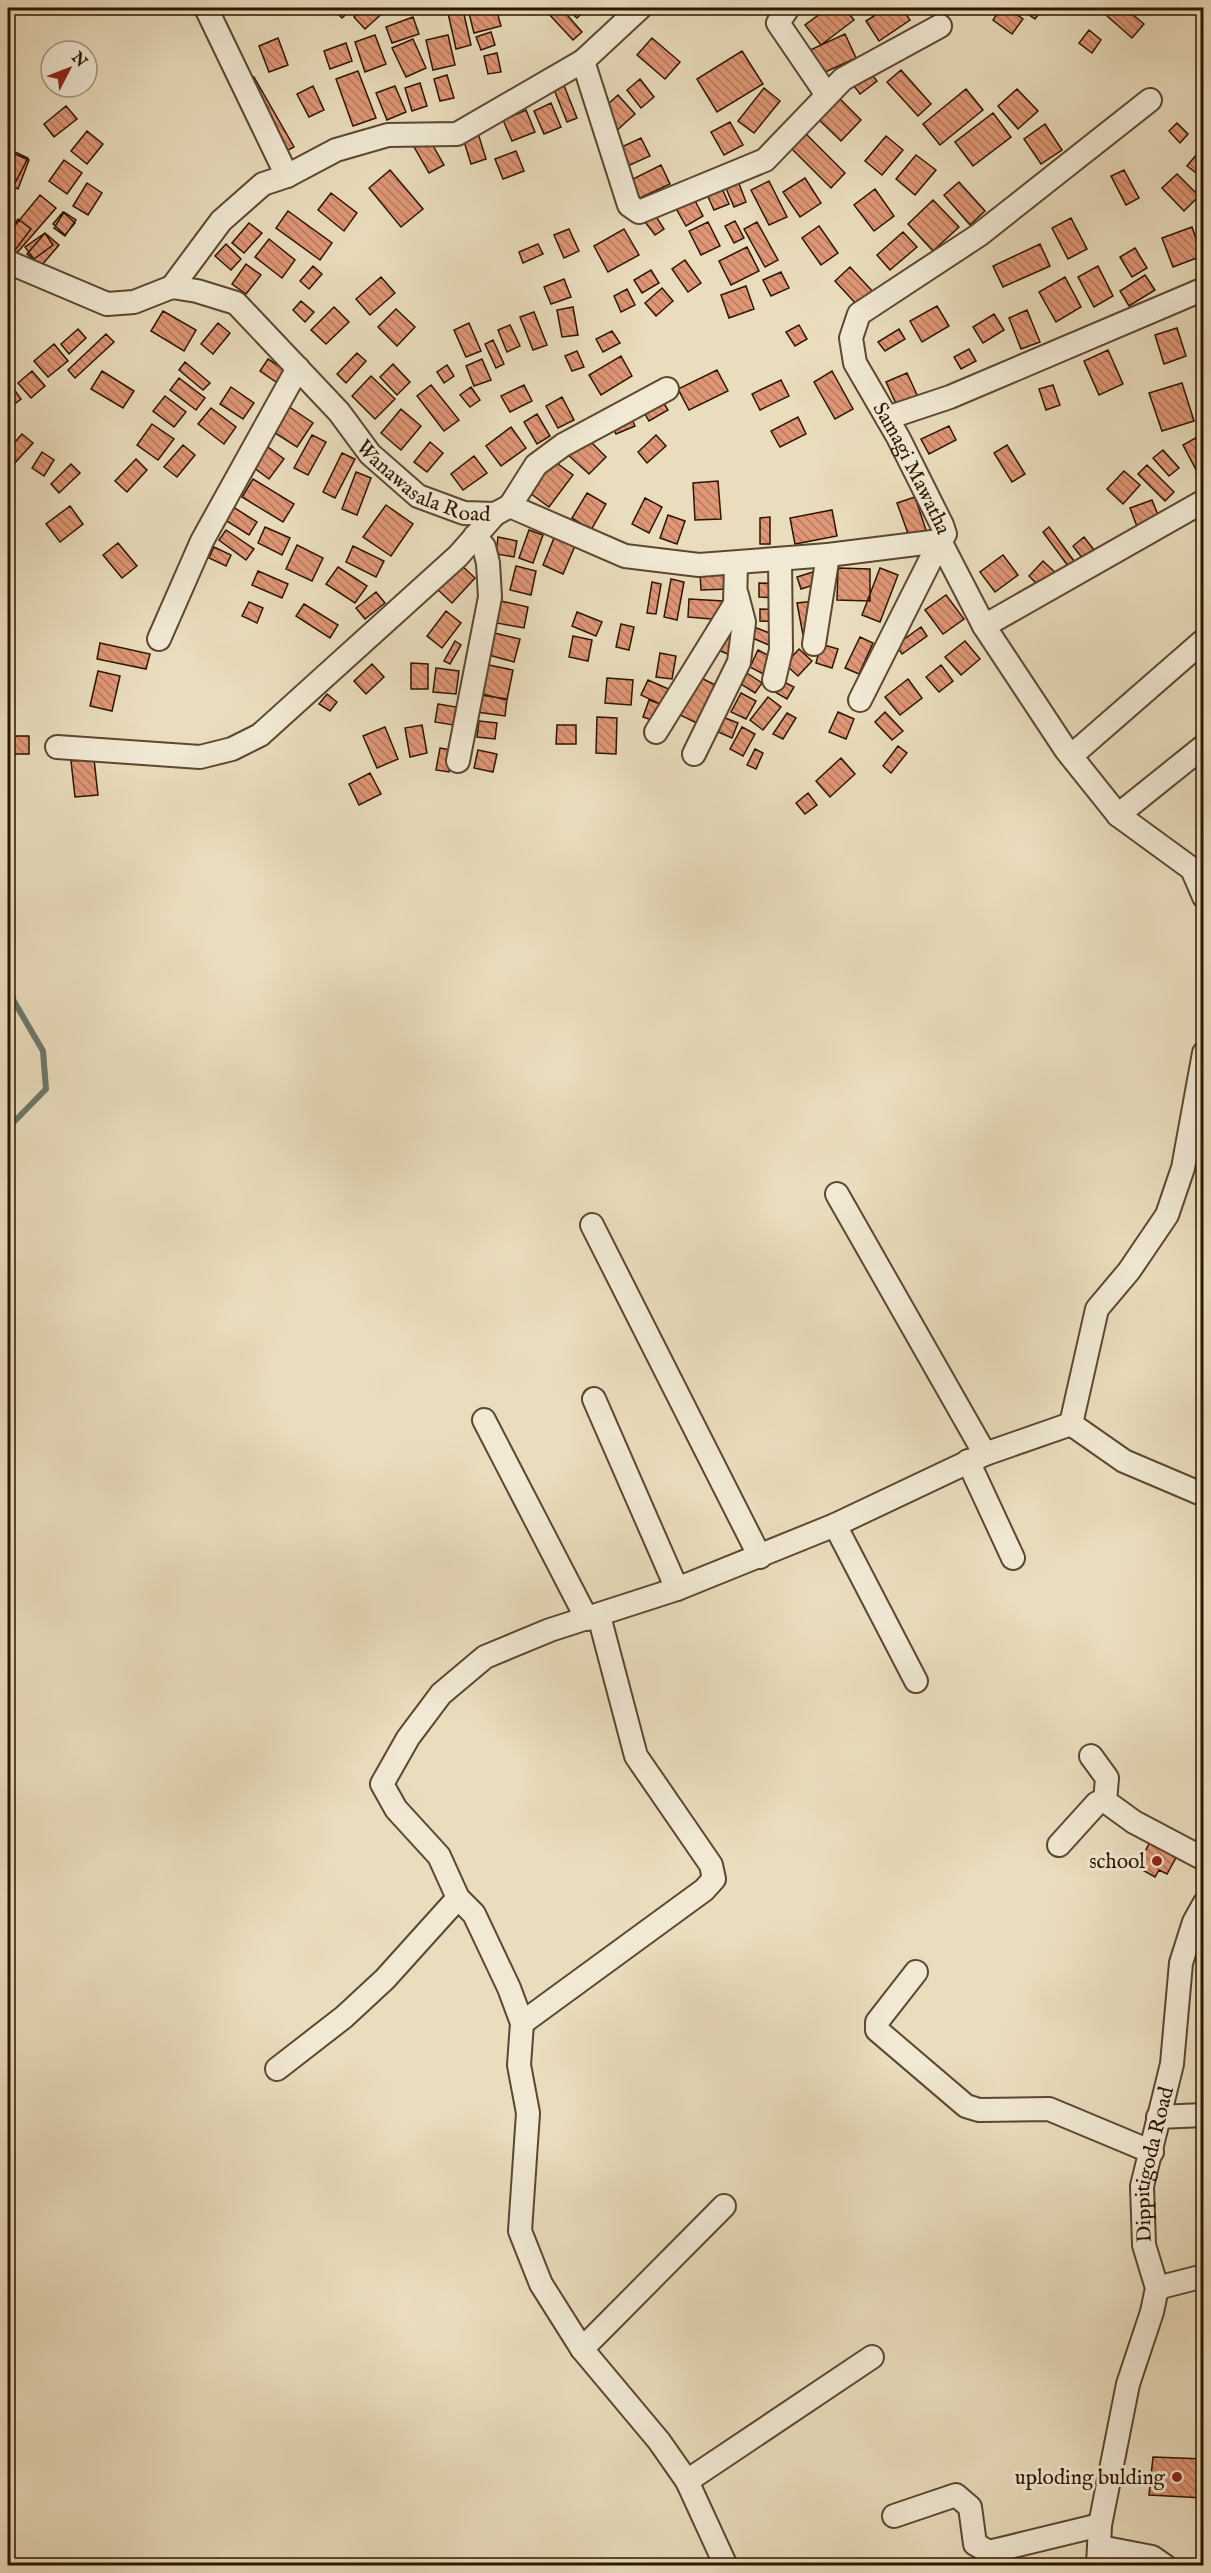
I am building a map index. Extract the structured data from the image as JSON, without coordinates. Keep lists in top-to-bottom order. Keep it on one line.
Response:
{"streets":{"street":["Samagi Mawatha","Wanawasala Road","Dippitigoda Road"]},"crossings":[["Samagi Mawatha","Wanawasala Road"]],"places":["school","uploding bulding"],"north":"top right"}
